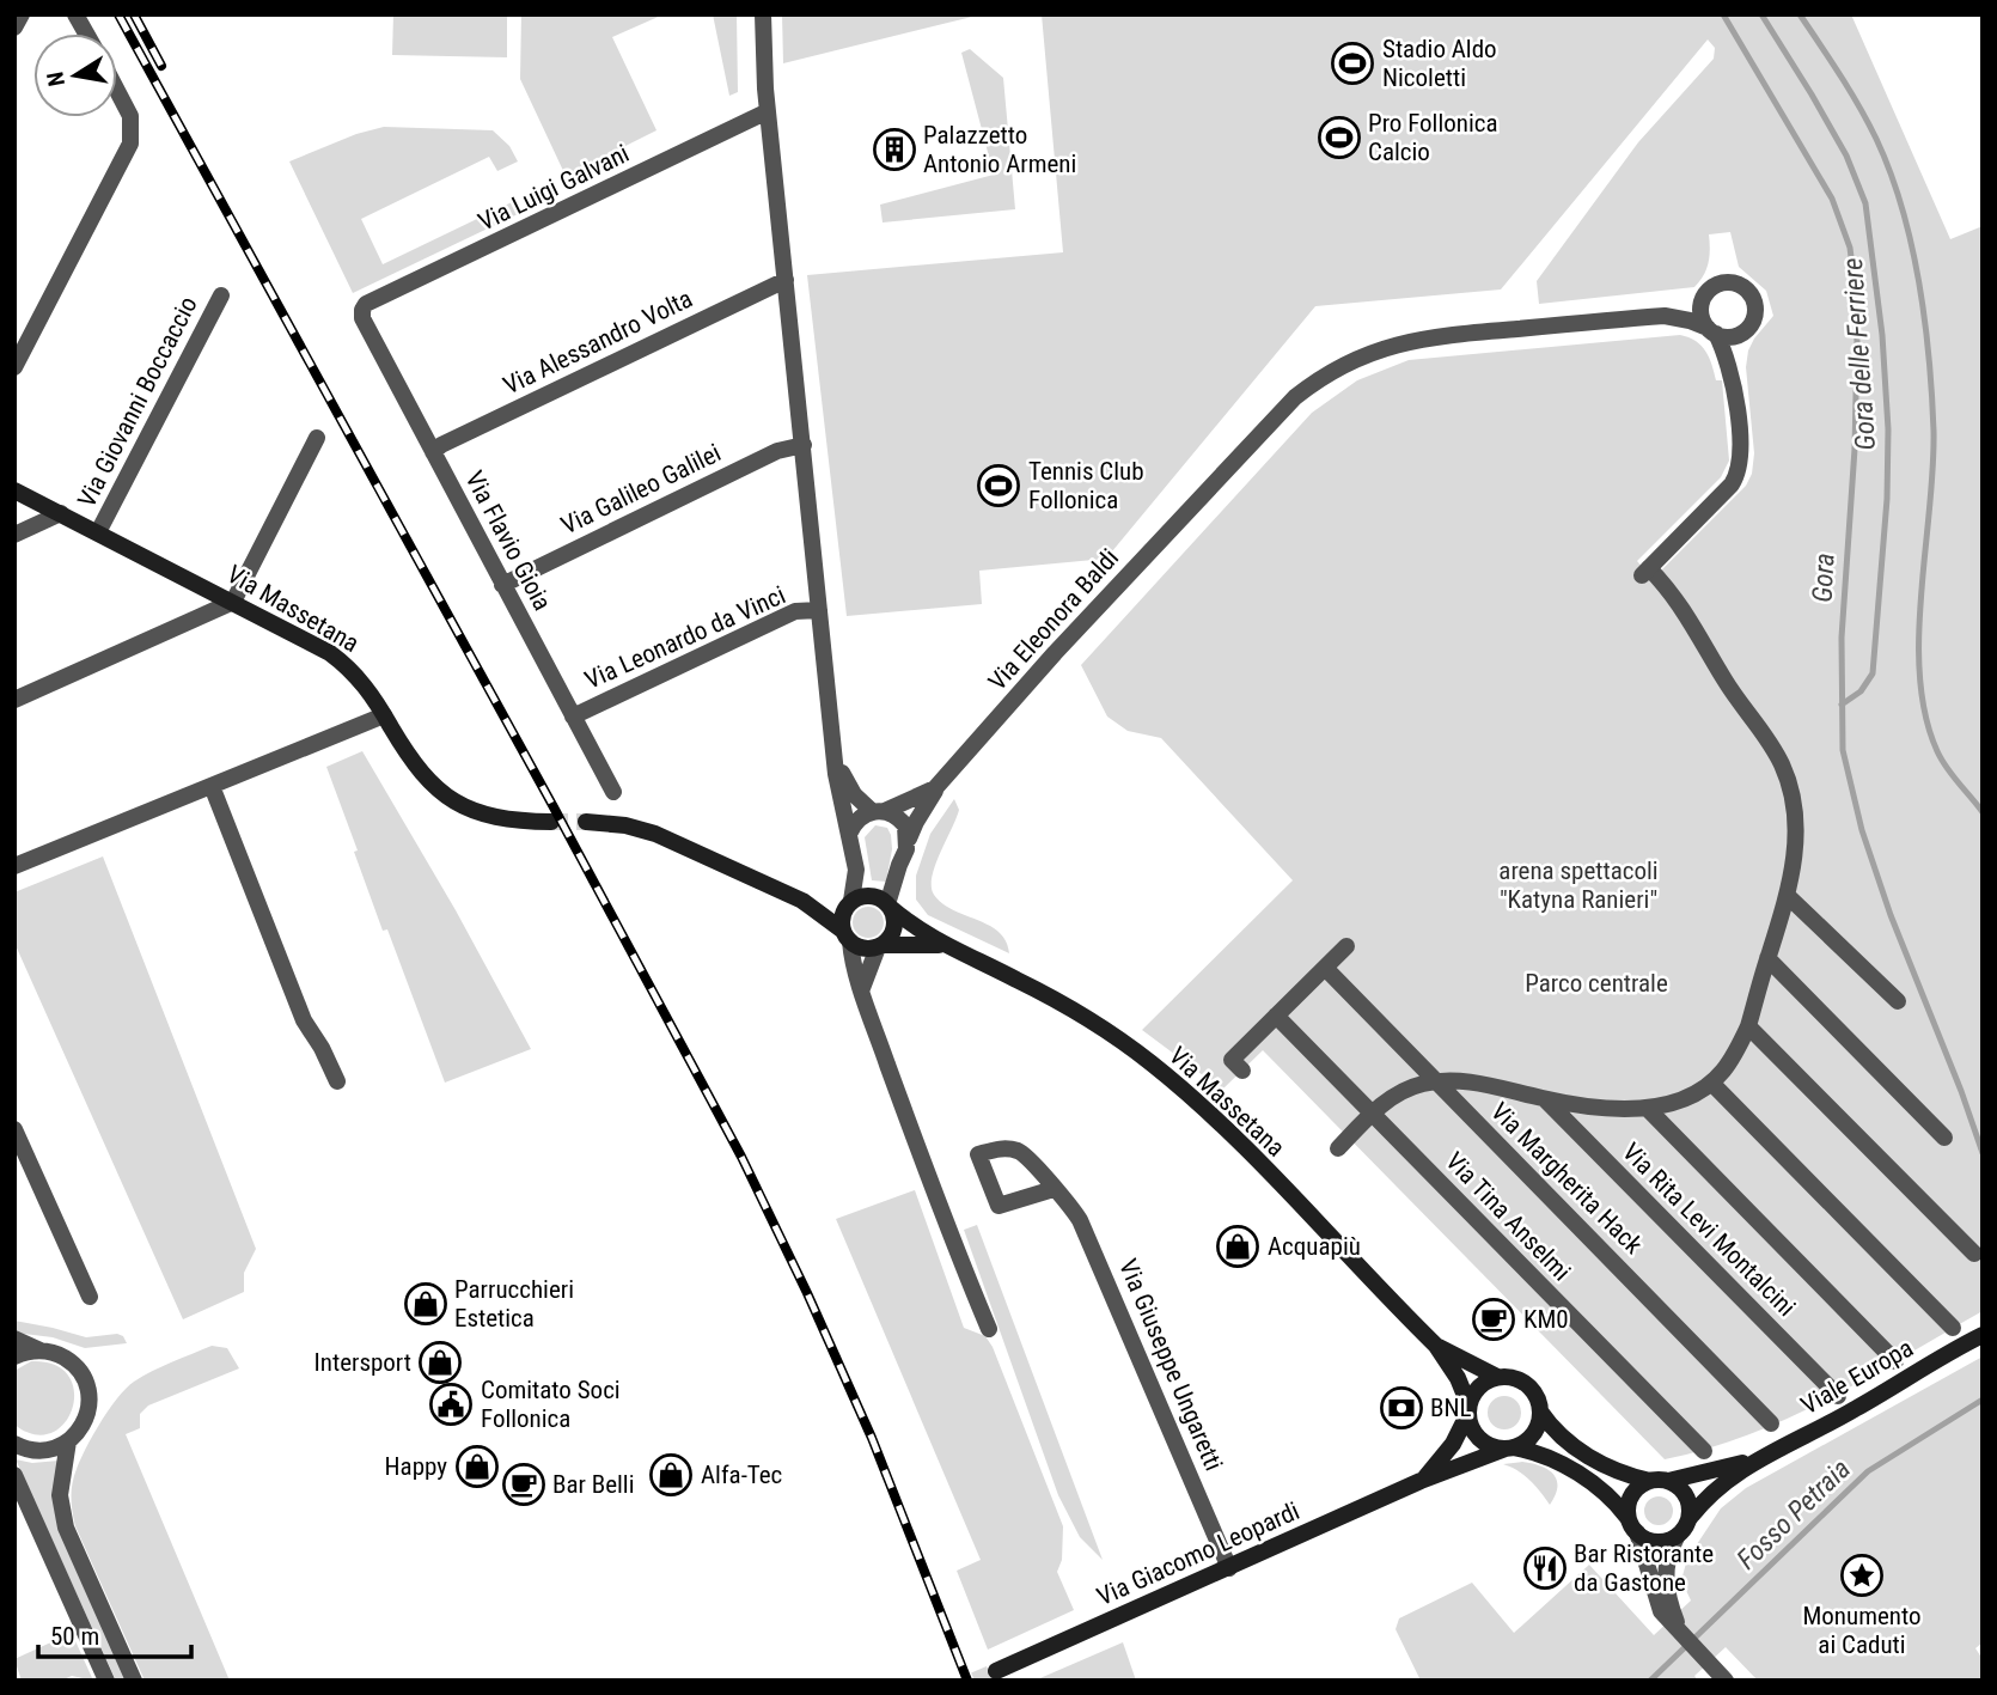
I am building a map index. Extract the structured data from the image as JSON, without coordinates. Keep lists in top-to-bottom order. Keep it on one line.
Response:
{"streets":{"main road":["Via Massetana","Viale Europa","Via Giacomo Leopardi"],"street":["Via Luigi Galvani","Via Alessandro Volta","Via Giovanni Boccaccio","Via Galileo Galilei","Via Flavio Gioia","Via Eleonora Baldi","Via Leonardo da Vinci","Via Margherita Hack","Via Tina Anselmi","Via Rita Levi Montalcini","Via Giuseppe Ungaretti"]},"crossings":[["Via Luigi Galvani","Via Flavio Gioia"],["Via Alessandro Volta","Via Flavio Gioia"],["Via Giovanni Boccaccio","Via Massetana"],["Via Galileo Galilei","Via Flavio Gioia"],["Via Flavio Gioia","Via Leonardo da Vinci"],["Via Massetana","Via Giacomo Leopardi"],["Via Giuseppe Ungaretti","Via Giacomo Leopardi"]],"water":["Gora delle Ferriere","Gora","Fosso Petraia"],"parks":["arena spettacoli \"Katyna Ranieri\"","Parco centrale"],"places":{"sports":["Stadio Aldo Nicoletti","Pro Follonica Calcio","Tennis Club Follonica"],"building":["Palazzetto Antonio Armeni"],"shop":["Acquapiù","Parrucchieri Estetica","Intersport","Happy","Alfa-Tec"],"cafe":["KM0","Bar Belli"],"public building":["Comitato Soci Follonica"],"bank":["BNL"],"restaurant":["Bar Ristorante da Gastone"],"place":["Monumento ai Caduti"]},"scale_bar":"50 m","north":"left"}
